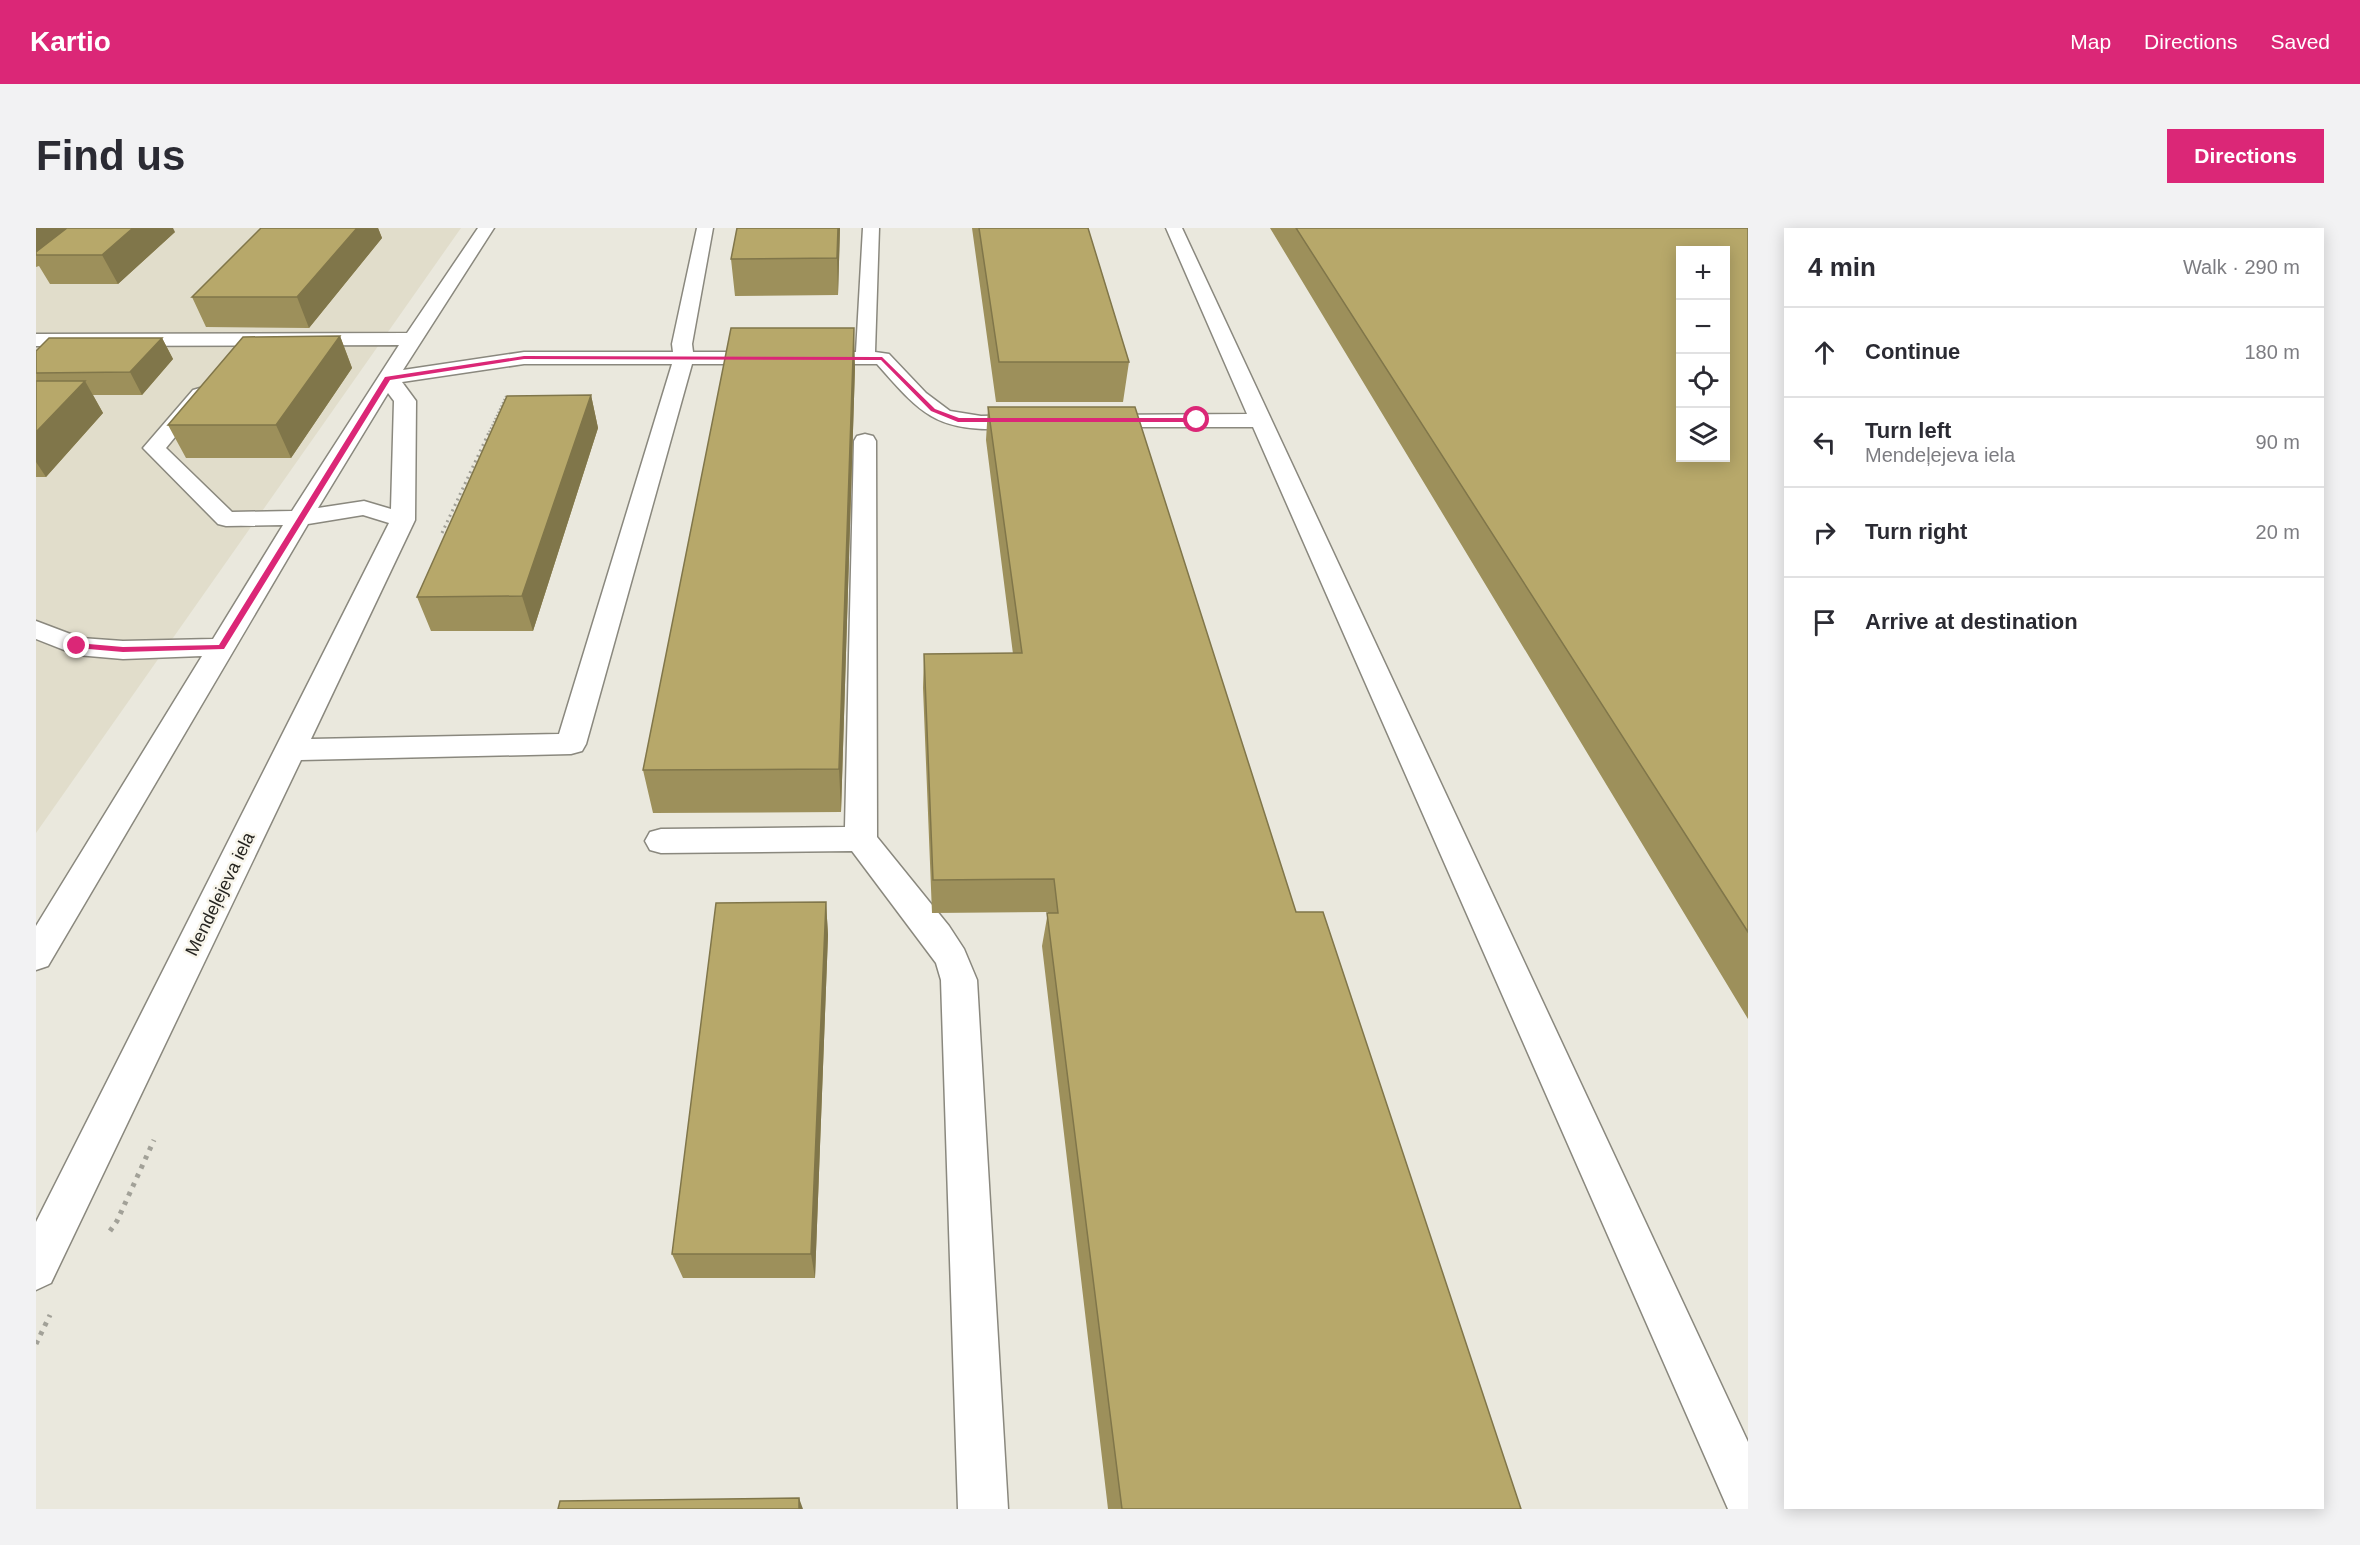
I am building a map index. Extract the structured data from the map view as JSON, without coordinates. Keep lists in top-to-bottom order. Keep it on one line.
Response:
{"streets":{"street":["Mendeļejeva iela"]},"page":{"header":"Kartio","nav":["Map","Directions","Saved"],"buttons":"Directions","title":"Find us","heading":["4 min","Walk · 290 m"],"map_buttons":["+","−"],"list":[["Continue","180 m"],["Turn left","Mendeļejeva iela","90 m"],["Turn right","20 m"],"Arrive at destination"]}}
